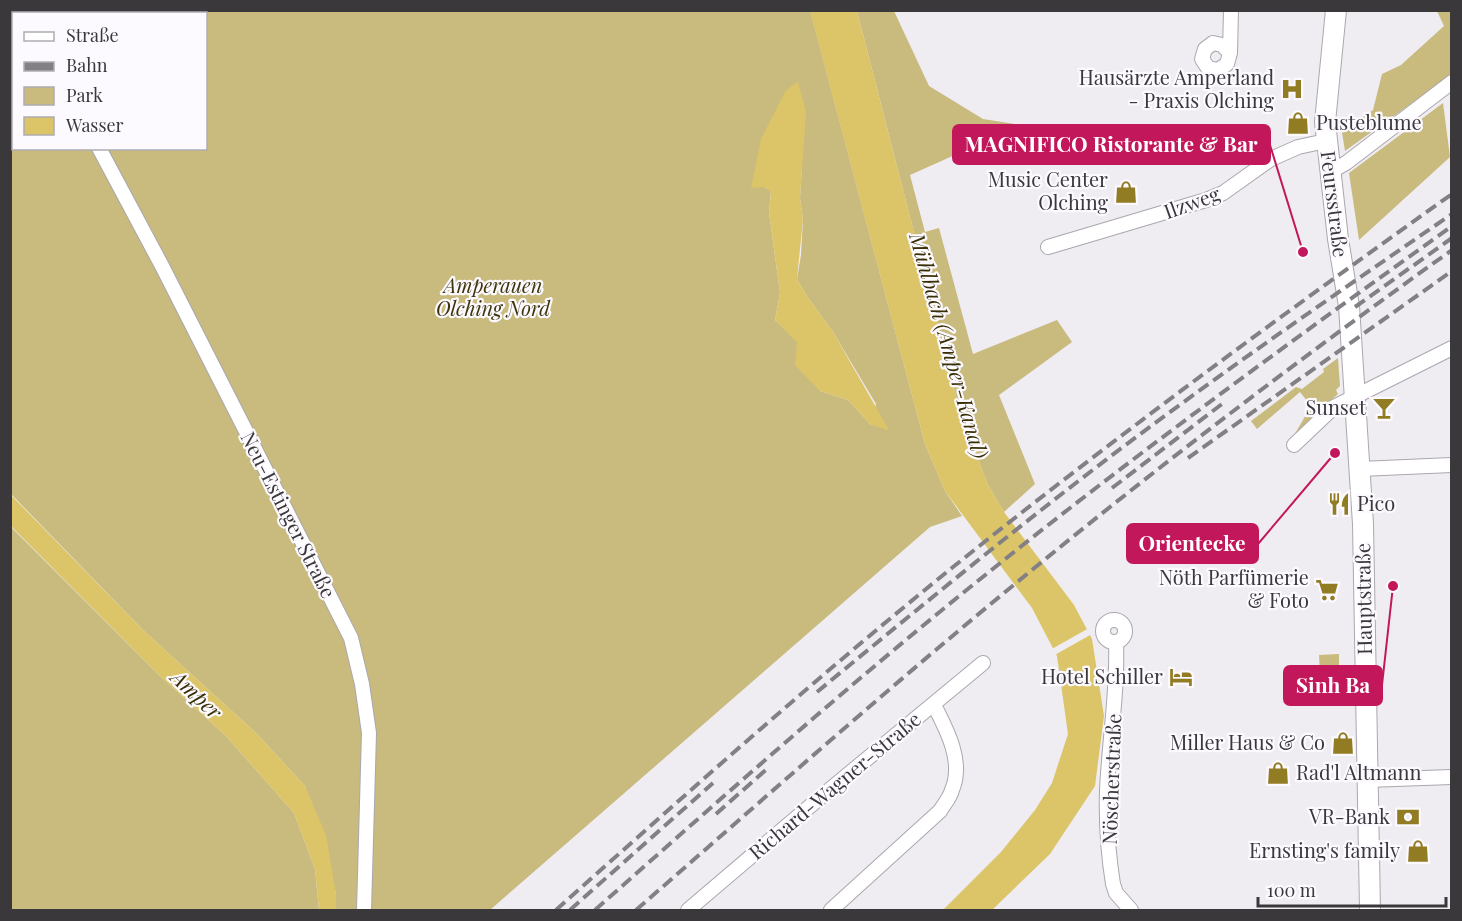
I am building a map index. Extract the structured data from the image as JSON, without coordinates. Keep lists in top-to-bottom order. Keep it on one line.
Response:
{"streets":{"street":["Ilzweg","Feursstraße","Neu-Estinger Straße","Hauptstraße","Nöscherstraße","Richard-Wagner-Straße"]},"crossings":[["Ilzweg","Feursstraße"],["Feursstraße","Hauptstraße"]],"water":["Mühlbach (Amper-Kanal)","Amper"],"parks":["Amperauen Olching Nord"],"places":{"hospital":["Hausärzte Amperland - Praxis Olching"],"shop":["Pusteblume","Music Center Olching","Miller Haus & Co","Rad'l Altmann","Ernsting's family"],"other":["MAGNIFICO Ristorante & Bar","Orientecke","Sinh Ba"],"bar":["Sunset"],"restaurant":["Pico"],"supermarket":["Nöth Parfümerie & Foto"],"hotel":["Hotel Schiller"],"bank":["VR-Bank"]},"legend":["Straße","Bahn","Park","Wasser"],"scale_bar":"100 m"}
